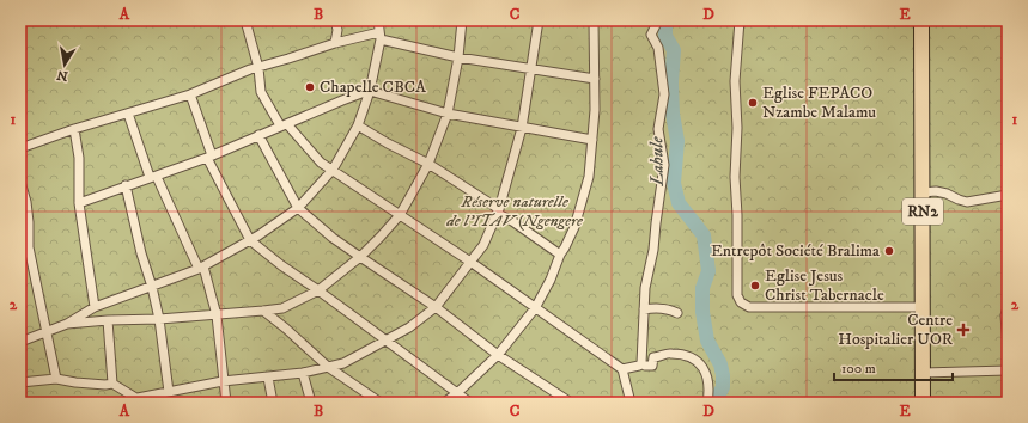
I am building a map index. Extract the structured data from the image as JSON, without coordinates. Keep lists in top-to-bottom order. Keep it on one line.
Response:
{"streets":{"highway":["RN2"]},"water":["Lahule"],"parks":["Réserve naturelle de l'ITAV (Ngengere"],"places":{"other":["Chapelle CBCA","Eglise FEPACO Nzambe Malamu","Entrepôt Société Bralima","Eglise Jesus Christ Tabernacle"],"health":["Centre Hospitalier UOR"]},"scale_bar":"100 m","north":"bottom","grid":{"columns":["A","B","C","D","E"],"rows":["1","2"]}}
